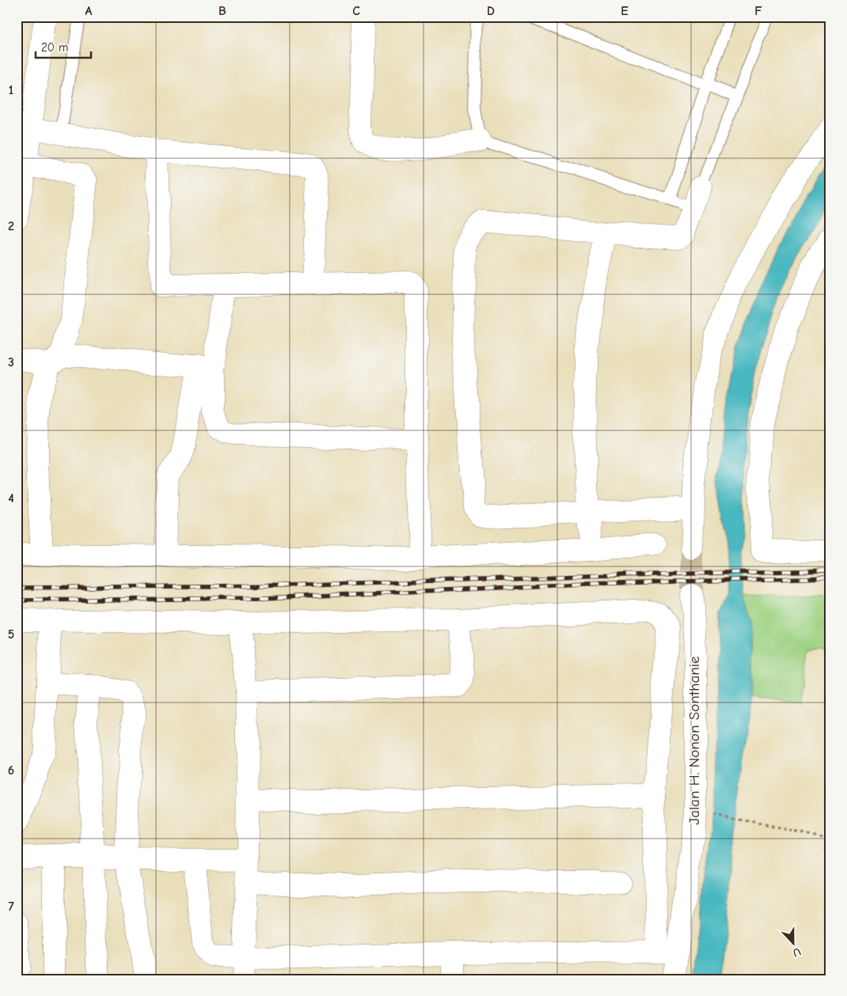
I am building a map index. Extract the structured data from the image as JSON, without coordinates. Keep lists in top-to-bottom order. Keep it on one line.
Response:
{"streets":{"street":["Jalan H. Nonon Sonthanie"]},"scale_bar":"20 m","north":"bottom","grid":{"columns":["A","B","C","D","E","F"],"rows":["1","2","3","4","5","6","7"]}}
